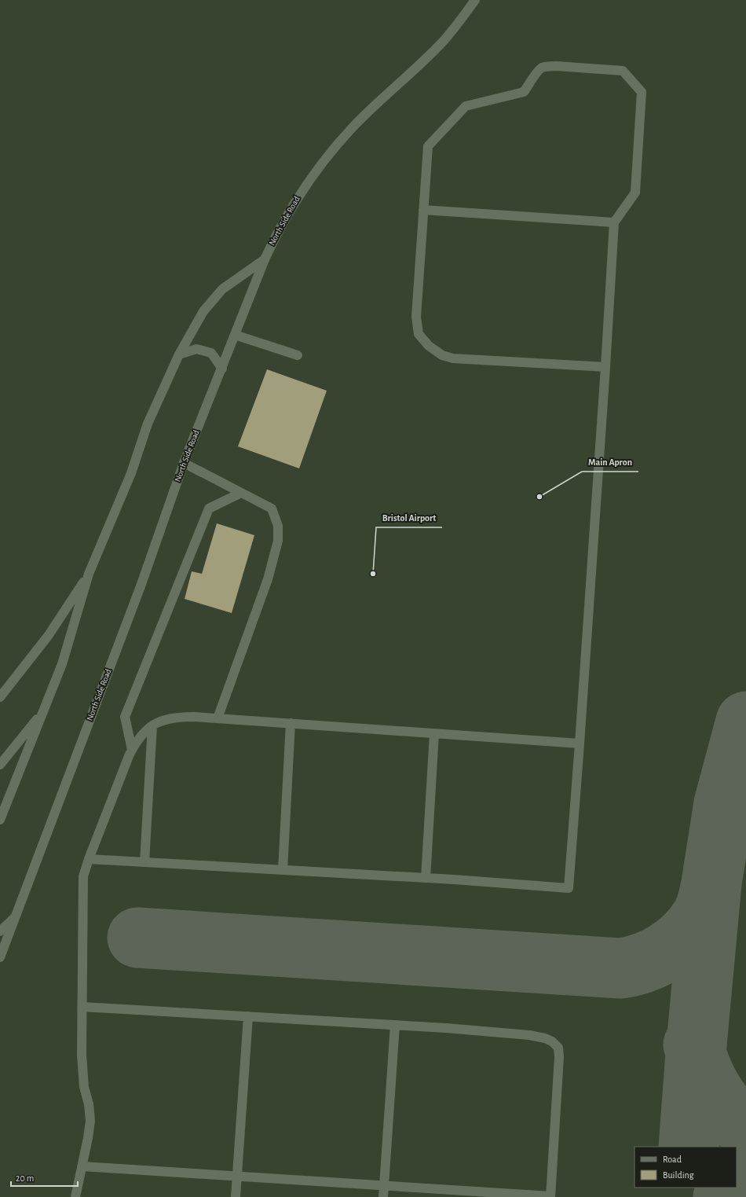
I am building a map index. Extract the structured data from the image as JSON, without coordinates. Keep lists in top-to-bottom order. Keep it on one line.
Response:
{"streets":{"street":["North Side Road"]},"places":["Main Apron","Bristol Airport"],"legend":["Road","Building"],"scale_bar":"20 m"}
